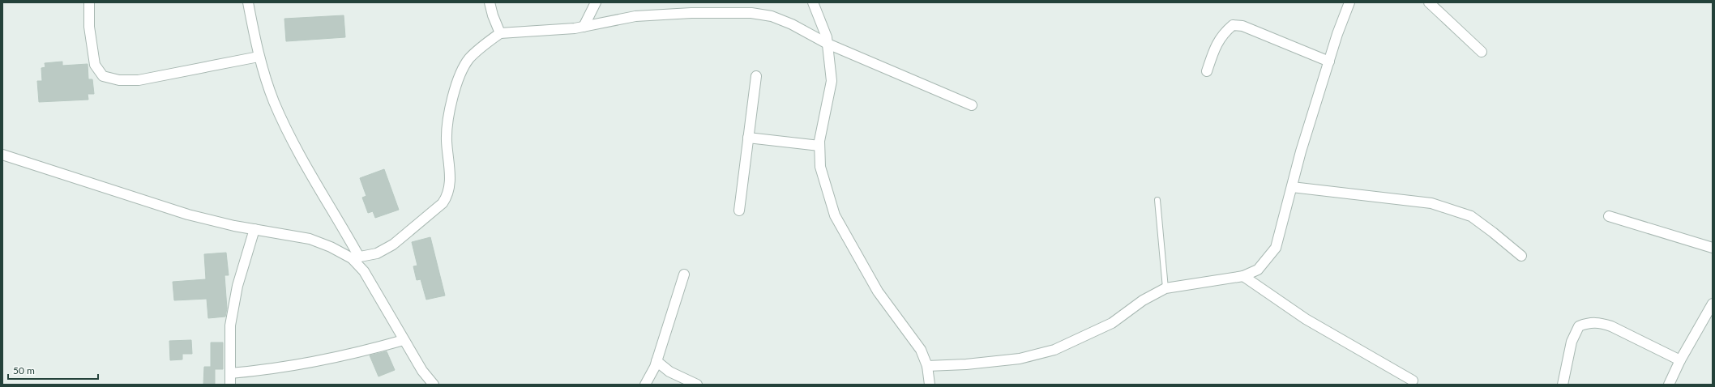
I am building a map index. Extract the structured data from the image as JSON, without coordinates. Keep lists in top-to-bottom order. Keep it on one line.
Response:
{"scale_bar":"50 m"}
